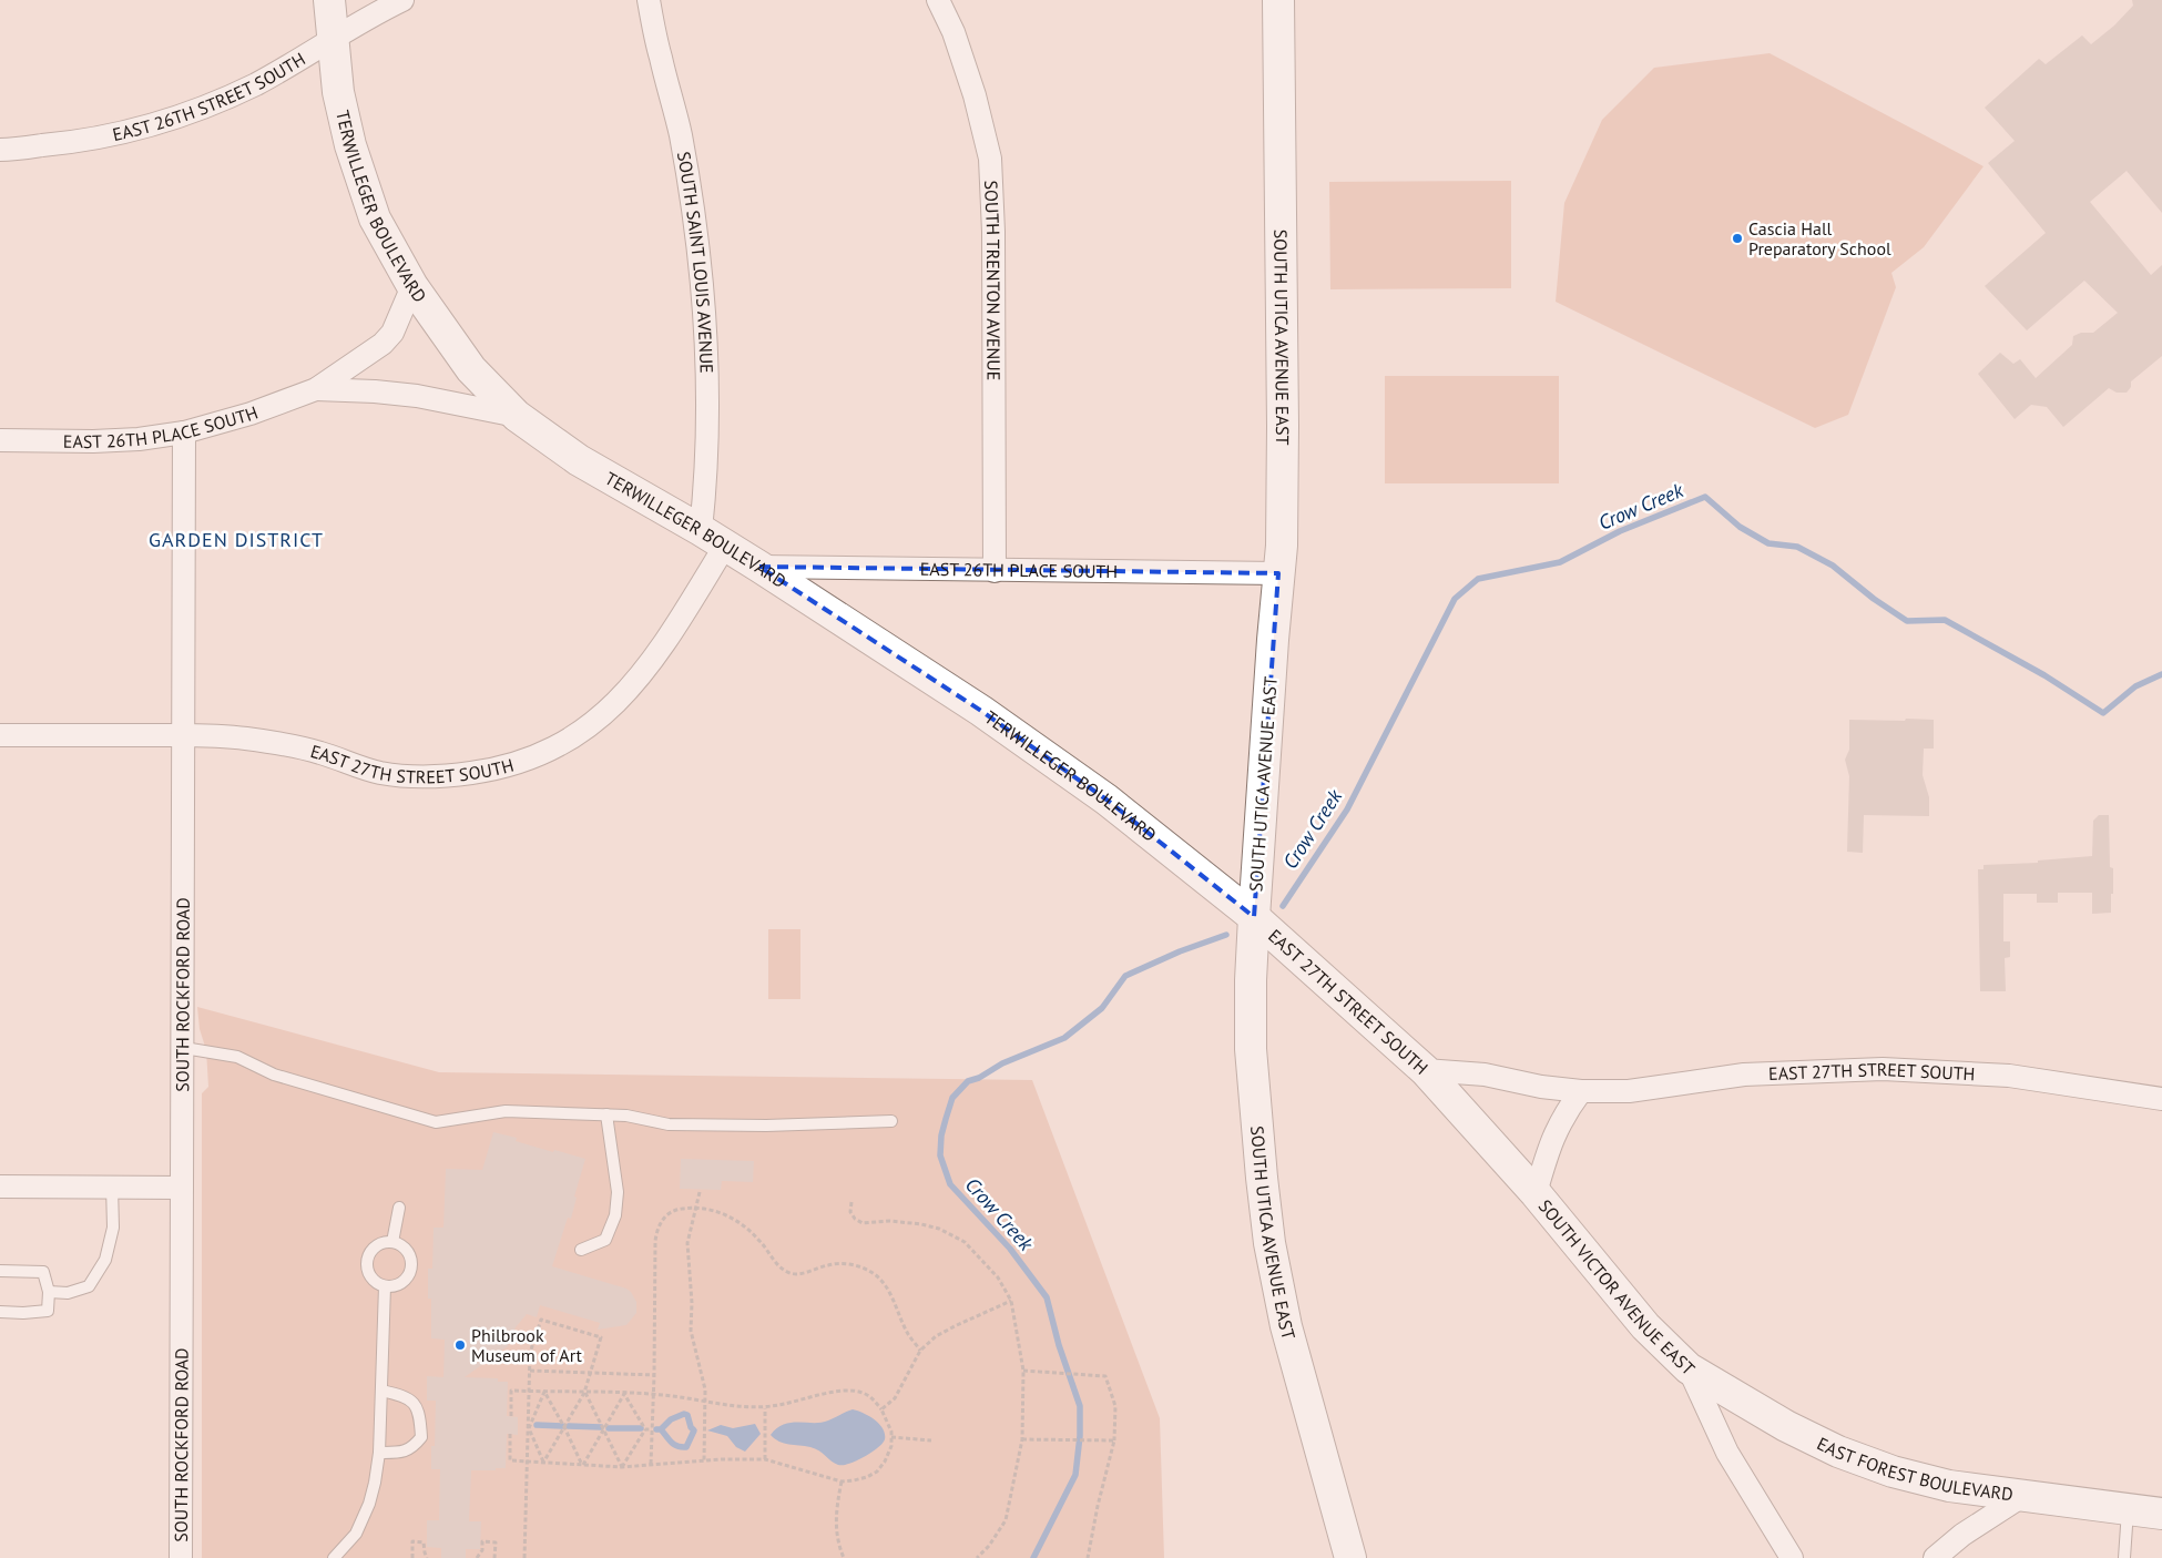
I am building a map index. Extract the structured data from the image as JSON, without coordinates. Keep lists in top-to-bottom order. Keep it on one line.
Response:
{"streets":{"street":["EAST 26TH STREET SOUTH","TERWILLEGER BOULEVARD","SOUTH SAINT LOUIS AVENUE","SOUTH TRENTON AVENUE","SOUTH UTICA AVENUE EAST","EAST 26TH PLACE SOUTH","EAST 27TH STREET SOUTH","SOUTH ROCKFORD ROAD","SOUTH VICTOR AVENUE EAST","EAST FOREST BOULEVARD"]},"crossings":[["EAST 26TH STREET SOUTH","TERWILLEGER BOULEVARD"],["TERWILLEGER BOULEVARD","SOUTH SAINT LOUIS AVENUE"],["TERWILLEGER BOULEVARD","SOUTH UTICA AVENUE EAST"],["TERWILLEGER BOULEVARD","EAST 26TH PLACE SOUTH"],["TERWILLEGER BOULEVARD","EAST 27TH STREET SOUTH"],["SOUTH SAINT LOUIS AVENUE","EAST 27TH STREET SOUTH"],["SOUTH TRENTON AVENUE","EAST 26TH PLACE SOUTH"],["SOUTH UTICA AVENUE EAST","EAST 26TH PLACE SOUTH"],["SOUTH UTICA AVENUE EAST","EAST 27TH STREET SOUTH"],["EAST 26TH PLACE SOUTH","SOUTH ROCKFORD ROAD"],["EAST 27TH STREET SOUTH","SOUTH ROCKFORD ROAD"],["EAST 27TH STREET SOUTH","SOUTH VICTOR AVENUE EAST"],["SOUTH VICTOR AVENUE EAST","EAST FOREST BOULEVARD"]],"districts":["GARDEN DISTRICT"],"water":["Crow Creek"],"places":["Cascia Hall Preparatory School","Philbrook Museum of Art"]}
